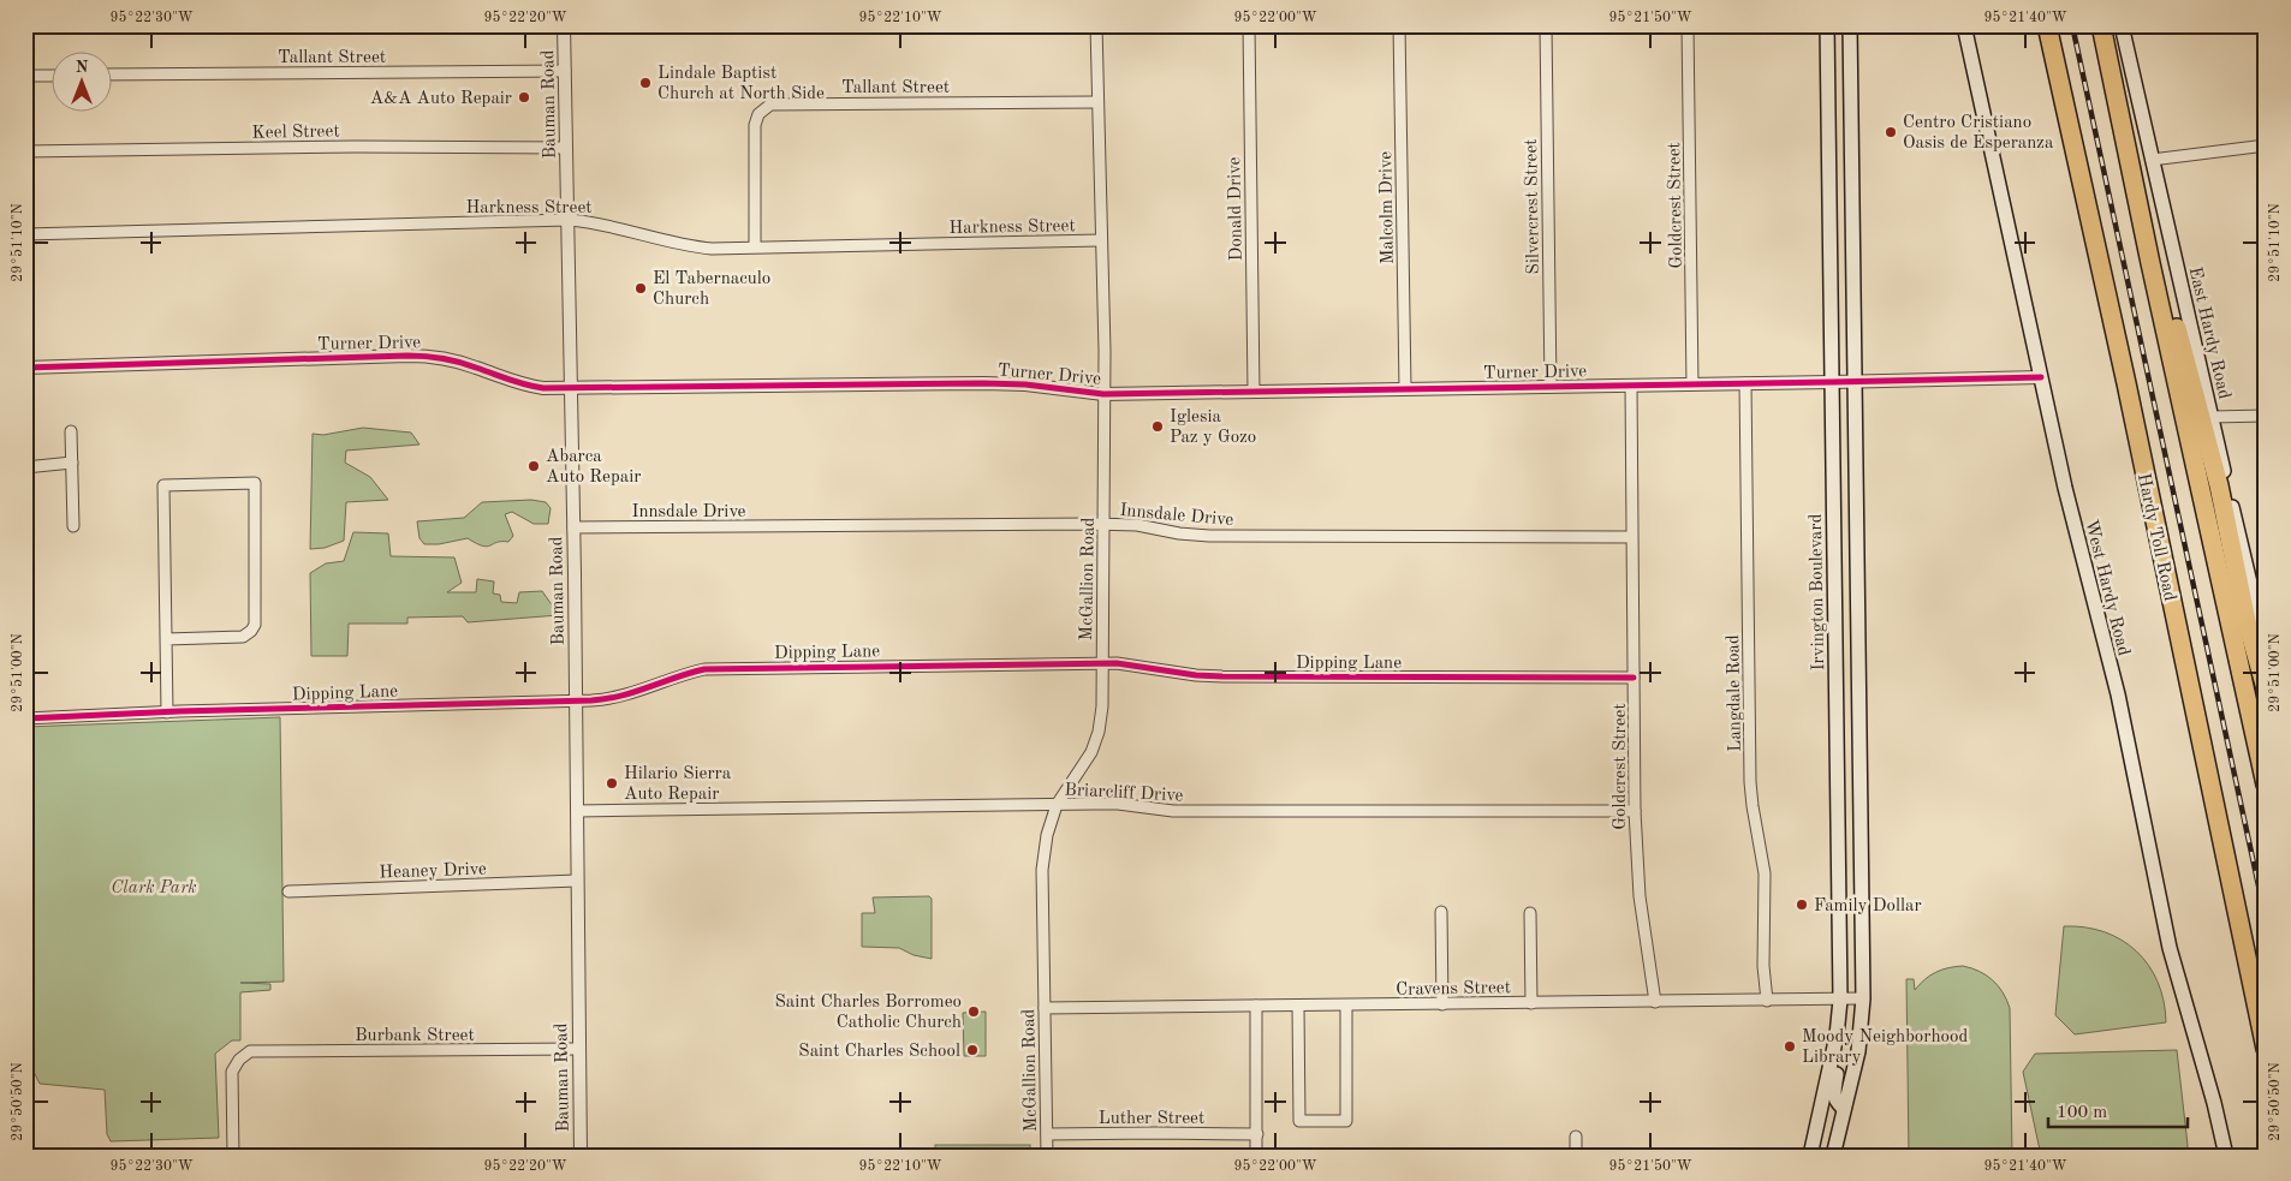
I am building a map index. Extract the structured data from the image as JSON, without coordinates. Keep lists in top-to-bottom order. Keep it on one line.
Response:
{"streets":{"highway":["Hardy Toll Road"],"main road":["East Hardy Road","West Hardy Road","Irvington Boulevard"],"street":["Tallant Street","Bauman Road","Keel Street","Goldcrest Street","Harkness Street","Silvercrest Street","Malcolm Drive","Donald Drive","Turner Drive","Innsdale Drive","McGallion Road","Dipping Lane","Langdale Road","Briarcliff Drive","Heaney Drive","Cravens Street","Burbank Street","Luther Street"]},"crossings":[["Tallant Street","Bauman Road"],["Tallant Street","Harkness Street"],["Tallant Street","McGallion Road"],["Bauman Road","Keel Street"],["Bauman Road","Harkness Street"],["Bauman Road","Turner Drive"],["Bauman Road","Innsdale Drive"],["Bauman Road","Dipping Lane"],["Bauman Road","Briarcliff Drive"],["Bauman Road","Heaney Drive"],["Bauman Road","Burbank Street"],["Goldcrest Street","Turner Drive"],["Goldcrest Street","Innsdale Drive"],["Goldcrest Street","Dipping Lane"],["Goldcrest Street","Briarcliff Drive"],["Goldcrest Street","Cravens Street"],["Harkness Street","McGallion Road"],["Silvercrest Street","Turner Drive"],["Malcolm Drive","Turner Drive"],["Donald Drive","Turner Drive"],["Turner Drive","McGallion Road"],["Turner Drive","West Hardy Road"],["Turner Drive","Irvington Boulevard"],["Turner Drive","Langdale Road"],["Innsdale Drive","McGallion Road"],["McGallion Road","Dipping Lane"],["McGallion Road","Briarcliff Drive"],["McGallion Road","Cravens Street"],["McGallion Road","Luther Street"],["Irvington Boulevard","Cravens Street"],["Langdale Road","Cravens Street"]],"parks":["Clark Park"],"places":["Lindale Baptist Church at North Side","A&A Auto Repair","Centro Cristiano Oasis de Esperanza","El Tabernaculo Church","Iglesia Paz y Gozo","Abarca Auto Repair","Hilario Sierra Auto Repair","Family Dollar","Saint Charles Borromeo Catholic Church","Moody Neighborhood Library","Saint Charles School"],"scale_bar":"100 m","north":"top","coordinates":["95°22'30\"W","95°22'20\"W","95°22'10\"W","95°22'00\"W","95°21'50\"W","95°21'40\"W","29°51'10\"N","29°51'00\"N","29°50'50\"N"]}
